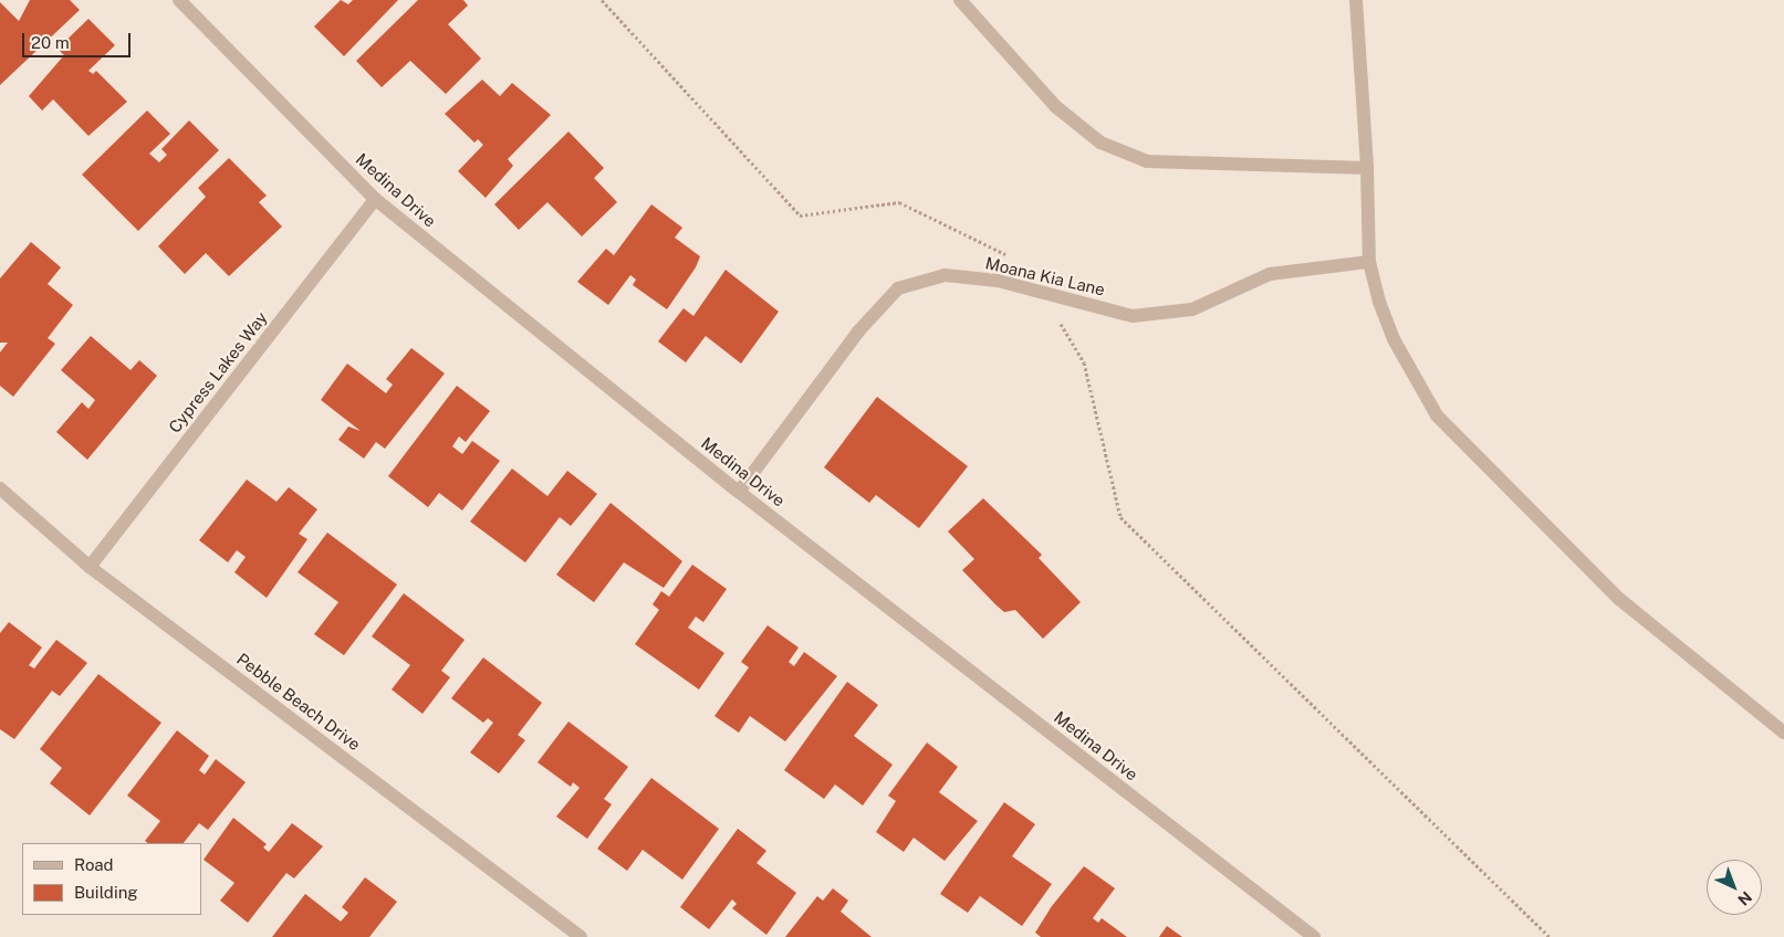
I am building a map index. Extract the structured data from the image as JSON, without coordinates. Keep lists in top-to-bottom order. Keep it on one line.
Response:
{"streets":{"street":["Medina Drive","Moana Kia Lane","Cypress Lakes Way","Pebble Beach Drive"]},"crossings":[["Medina Drive","Moana Kia Lane"],["Medina Drive","Cypress Lakes Way"],["Cypress Lakes Way","Pebble Beach Drive"]],"legend":["Road","Building"],"scale_bar":"20 m","north":"bottom right"}
